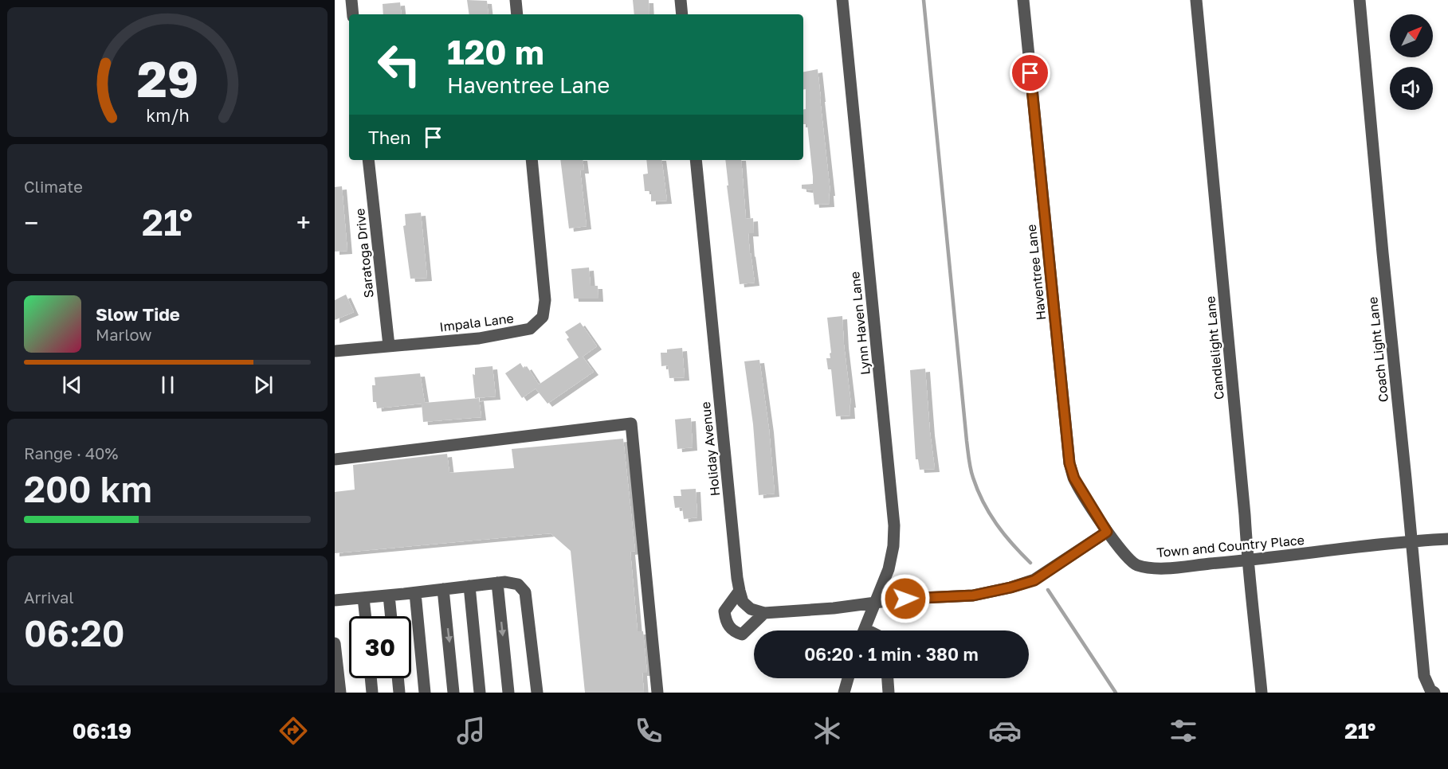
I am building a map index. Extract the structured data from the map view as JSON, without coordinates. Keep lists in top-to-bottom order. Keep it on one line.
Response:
{"streets":{"street":["Saratoga Drive","Haventree Lane","Impala Lane","Lynn Haven Lane","Candlelight Lane","Coach Light Lane","Holiday Avenue","Town and Country Place"]},"crossings":[["Saratoga Drive","Impala Lane"],["Haventree Lane","Town and Country Place"],["Candlelight Lane","Town and Country Place"],["Coach Light Lane","Town and Country Place"]],"north":"top right","page":{"turn":["120 m","Haventree Lane"],"then":"Then","tile":["Climate",["Range · 40%","200 km"],["Arrival","06:20"]],"heat":["−","21°","+"],"song":["Slow Tide","Marlow"],"limit":"30","trip":"06:20 · 1 min · 380 m","tabs":["06:19","21°"],"gauge":["29","km/h"]}}
